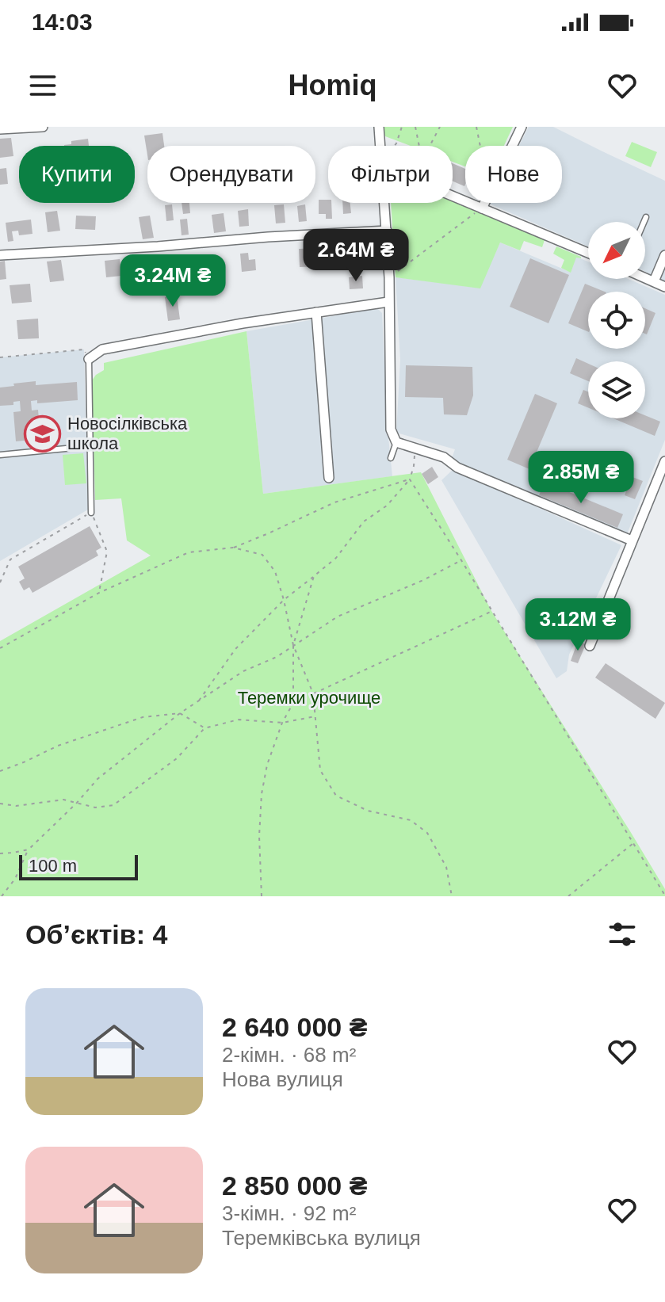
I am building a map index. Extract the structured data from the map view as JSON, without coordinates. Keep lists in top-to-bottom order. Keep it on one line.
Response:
{"parks":["Теремки урочище"],"places":{"school or university":["Новосілківська школа"]},"scale_bar":"100 m","north":"bottom left","page":{"status":"14:03","header":"Homiq","chip":["Купити","Орендувати","Фільтри","Нове"],"price":["2.64M ₴","3.24M ₴","2.85M ₴","3.12M ₴"],"scale":"100 m","heading":"Об’єктів: 4","list":[{"name":"2 640 000 ₴","note":"2-кімн. · 68 m² · Нова вулиця"},{"name":"2 850 000 ₴","note":"3-кімн. · 92 m² · Теремківська вулиця"}]}}
